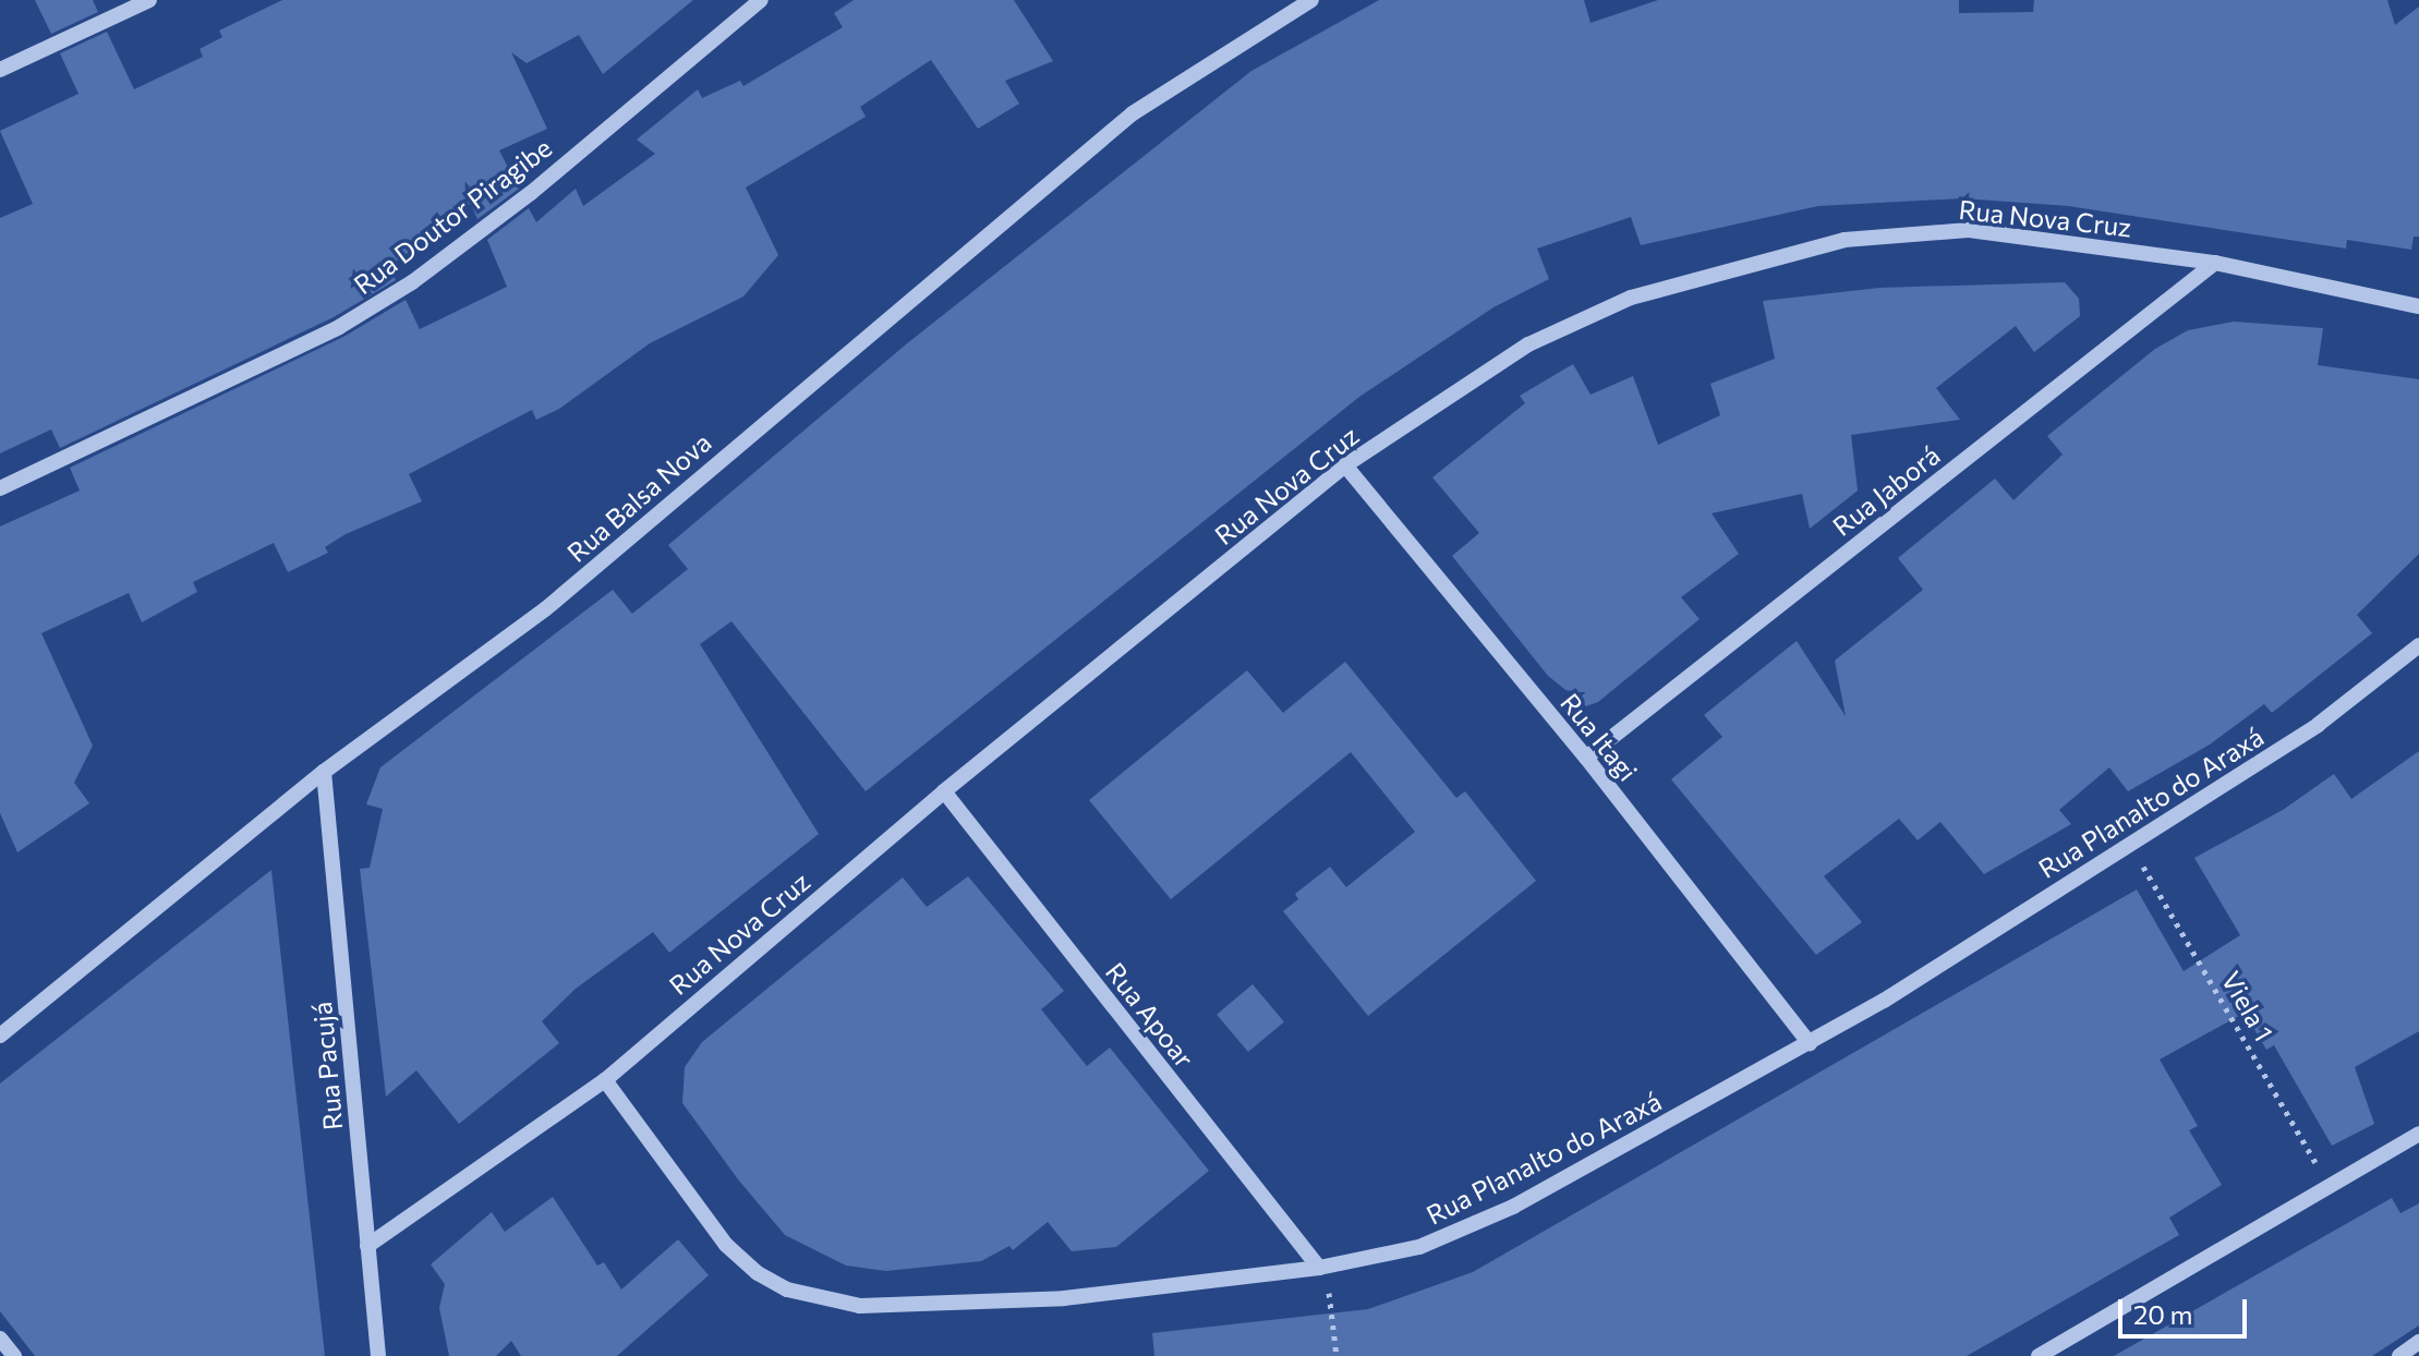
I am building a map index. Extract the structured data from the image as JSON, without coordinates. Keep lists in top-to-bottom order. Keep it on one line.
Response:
{"streets":{"street":["Rua Doutor Piragibe","Rua Nova Cruz","Rua Jaborá","Rua Balsa Nova","Rua Itagi","Rua Planalto do Araxá","Rua Apoar","Rua Pacujá"],"path":["Viela 1"]},"crossings":[["Rua Nova Cruz","Rua Jaborá"],["Rua Nova Cruz","Rua Itagi"],["Rua Nova Cruz","Rua Planalto do Araxá"],["Rua Nova Cruz","Rua Apoar"],["Rua Nova Cruz","Rua Pacujá"],["Rua Jaborá","Rua Itagi"],["Rua Balsa Nova","Rua Pacujá"],["Rua Itagi","Rua Planalto do Araxá"],["Rua Planalto do Araxá","Viela 1"],["Rua Planalto do Araxá","Rua Apoar"]],"scale_bar":"20 m"}
